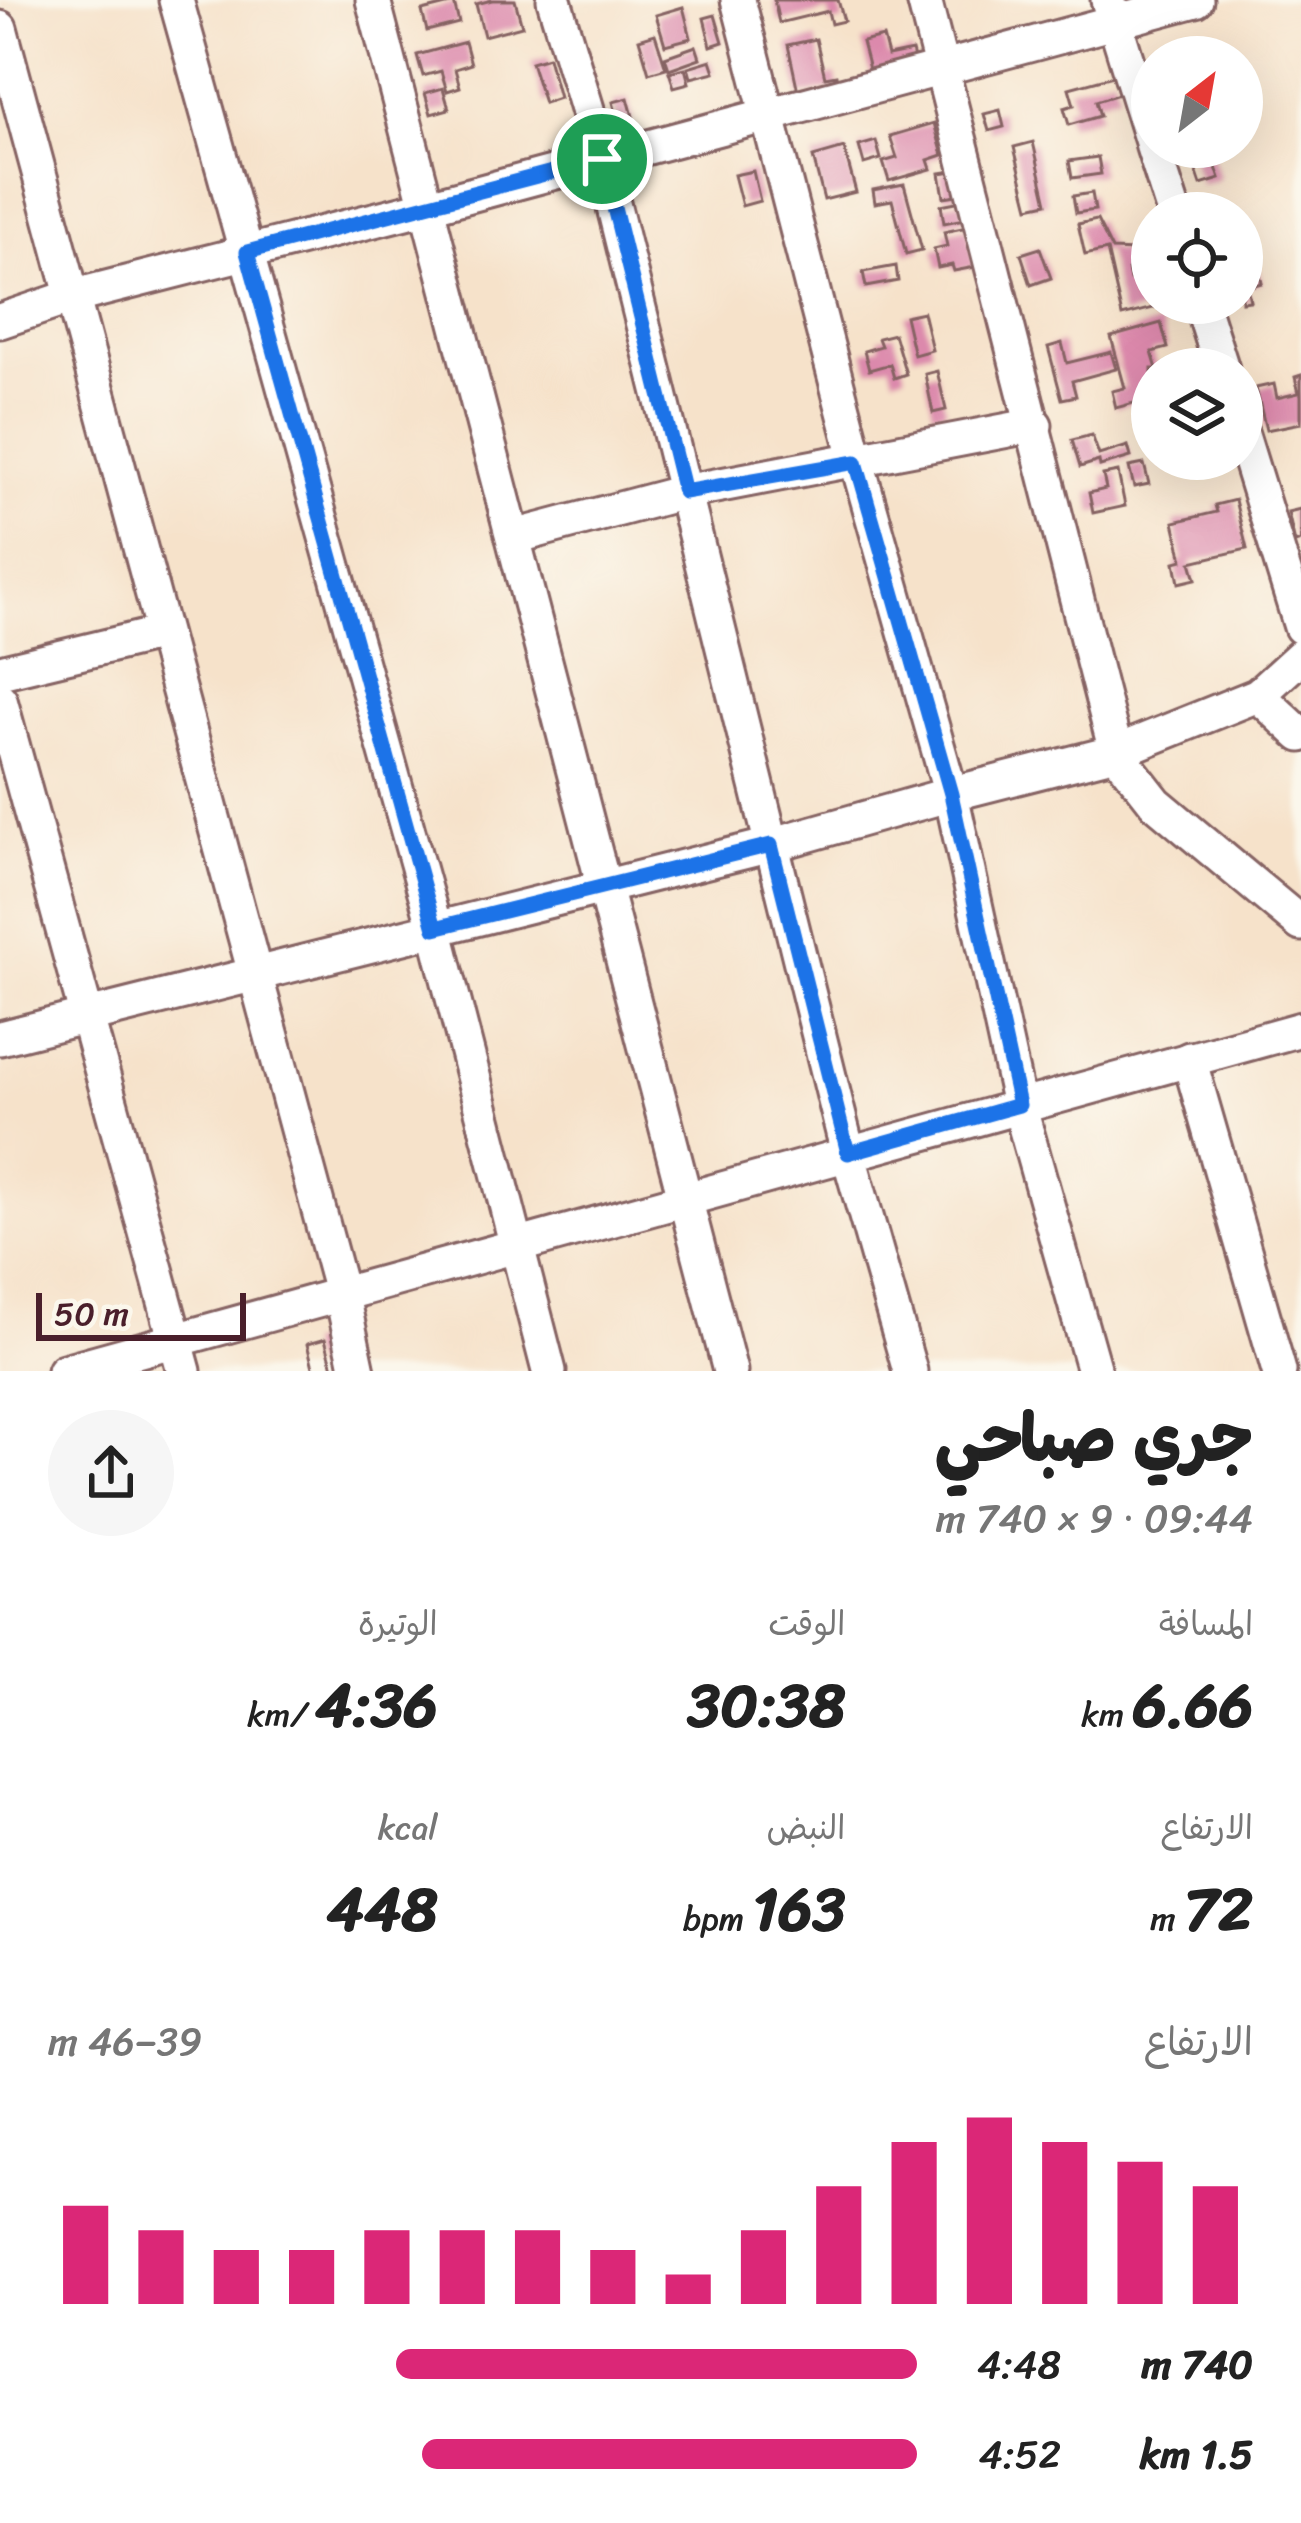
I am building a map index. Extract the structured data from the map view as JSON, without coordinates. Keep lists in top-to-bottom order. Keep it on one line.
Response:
{"scale_bar":"50 m","north":"top right","page":{"scale":"50 m","heading":["جري صباحي","09:44 · 9 × 740 m"],"stats":[["المسافة","6.66 km"],["الوقت","30:38"],["الوتيرة","4:36 /km"],["الارتفاع","72 m"],["النبض","163 bpm"],["kcal","448"]],"chart":["الارتفاع","39–46 m"],"list":[{"name":"740 m","note":"4:48"},{"name":"1.5 km","note":"4:52"}]}}
